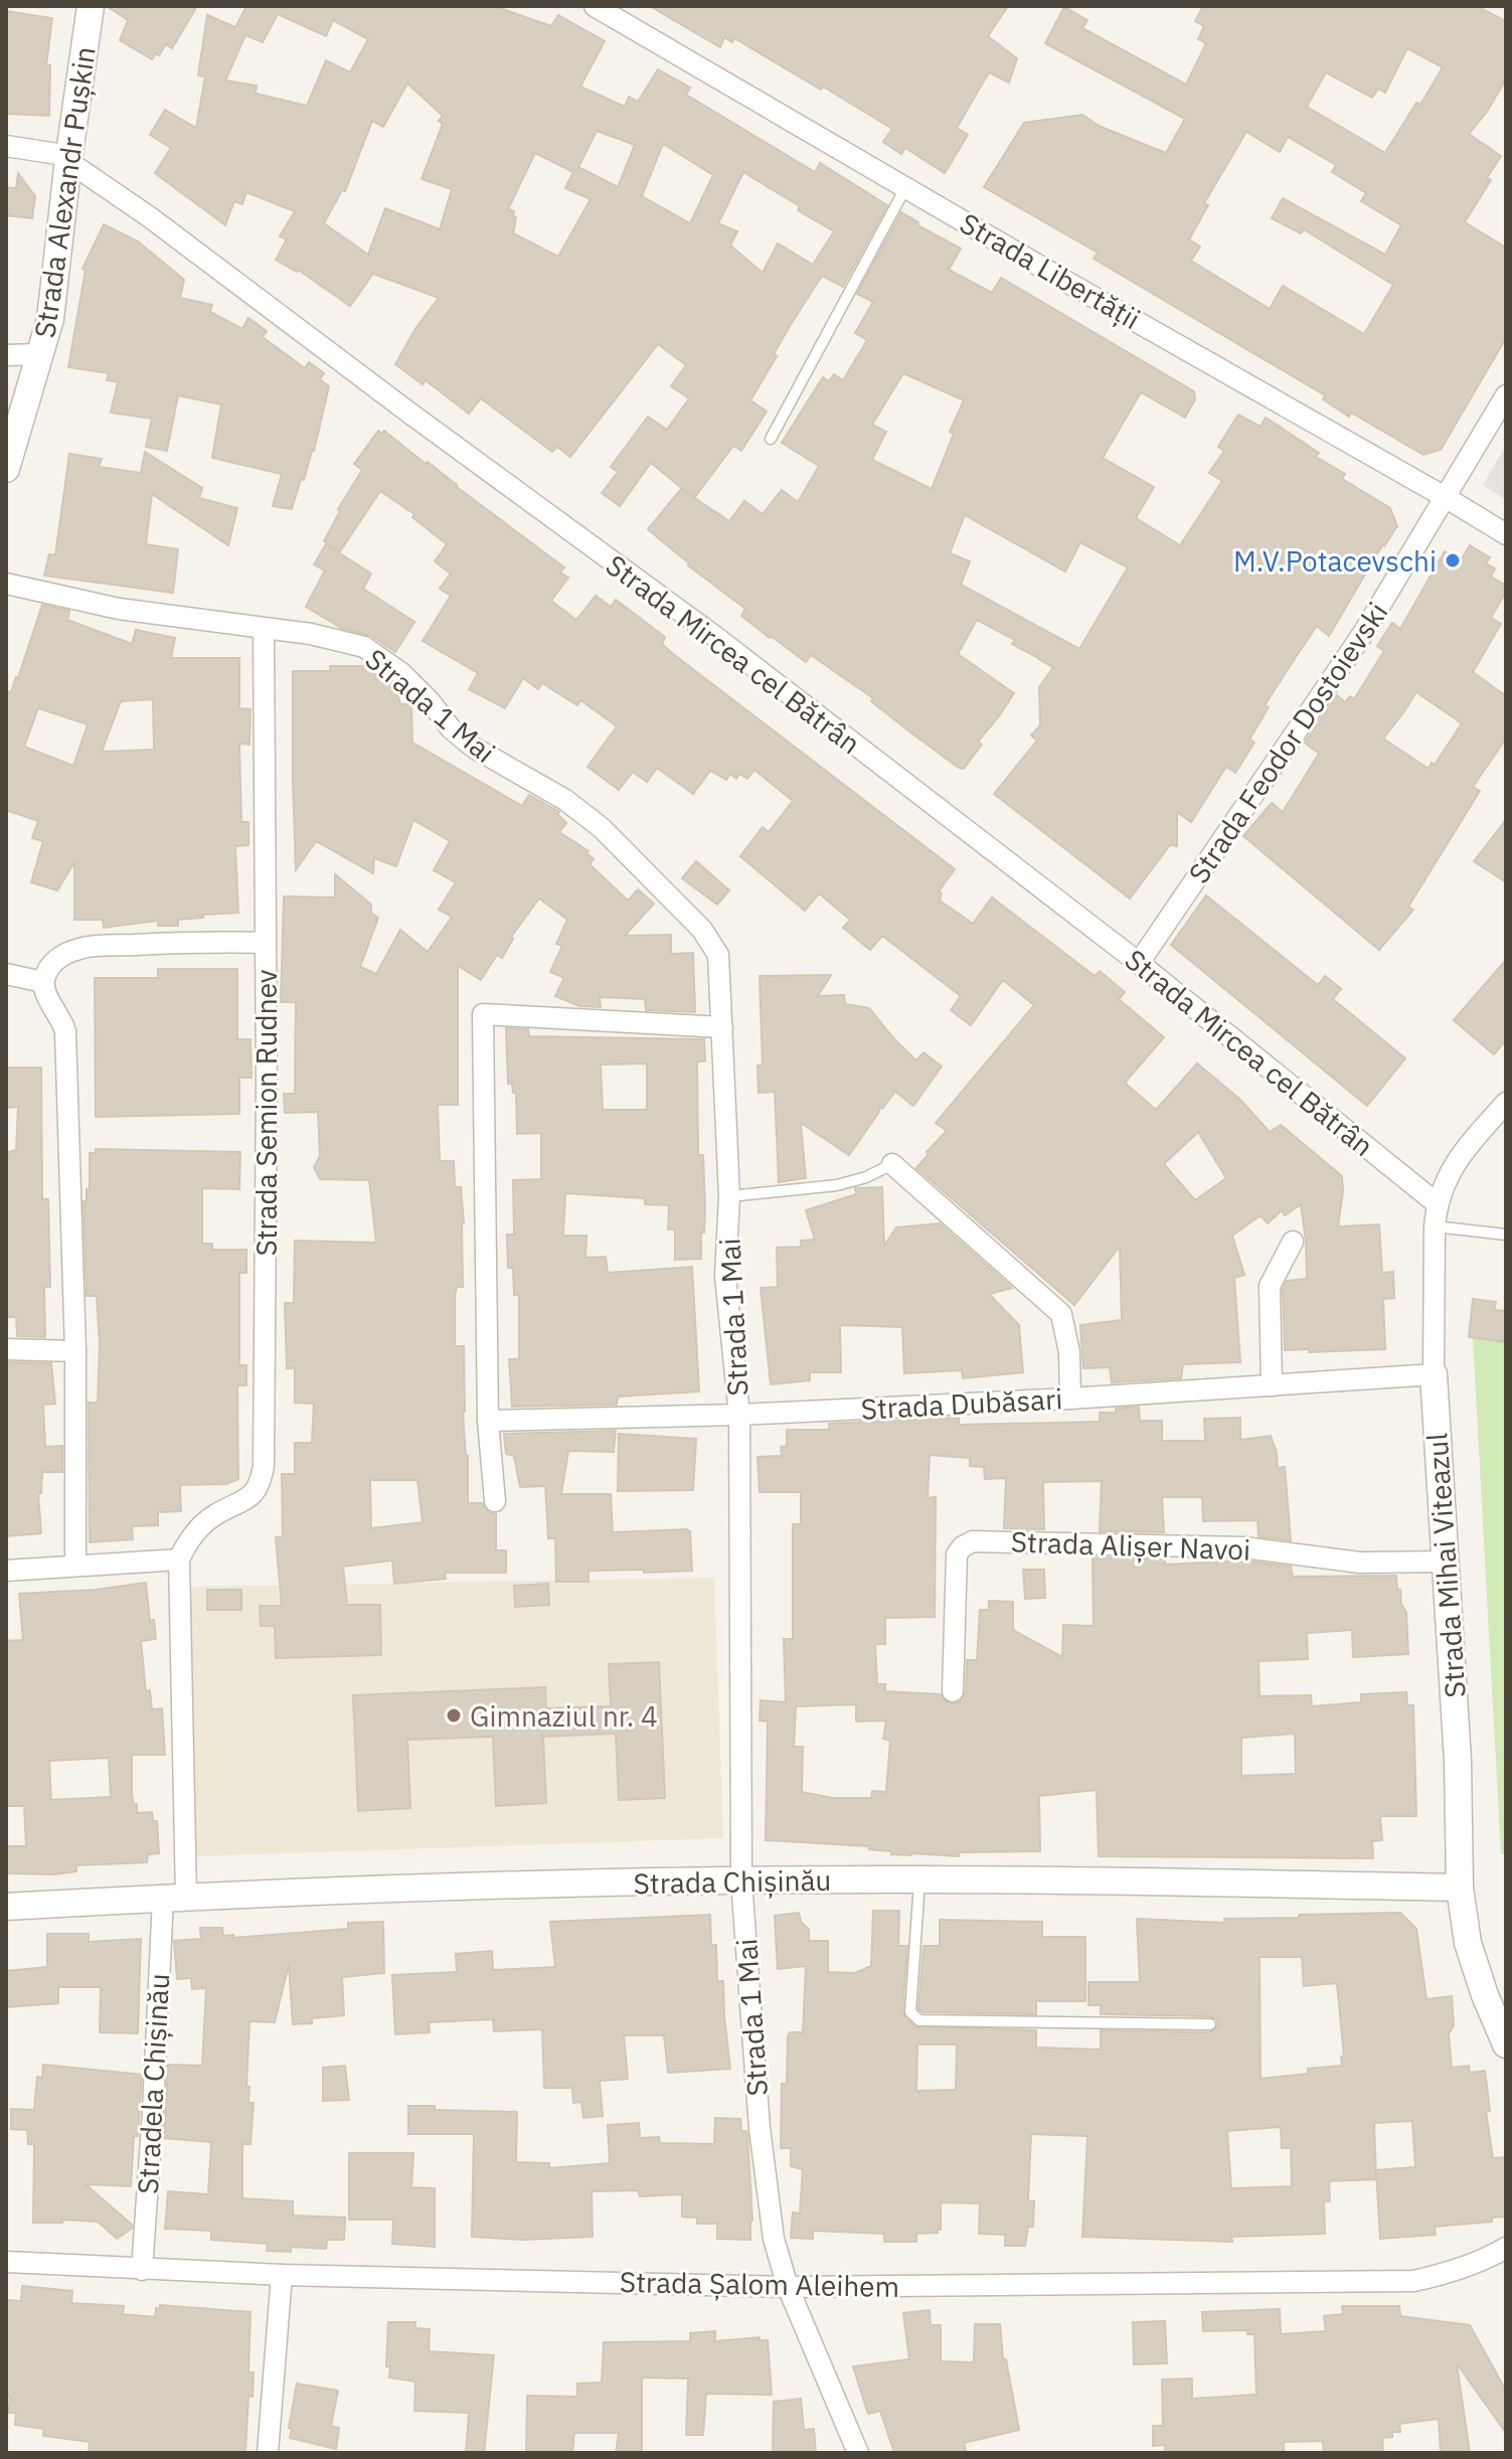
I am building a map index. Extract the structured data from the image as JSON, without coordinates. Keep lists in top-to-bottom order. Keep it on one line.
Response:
{"streets":{"street":["Strada Alexandr Pușkin","Strada Libertății","Strada Mircea cel Bătrân","Strada 1 Mai","Strada Fеodor Dostoievski","Strada Semion Rudnev","Strada Dubăsari","Strada Alișer Navoi","Strada Mihai Viteazul","Strada Chișinău","Stradela Chișinău","Strada Șalom Aleihem"]},"crossings":[["Strada Alexandr Pușkin","Strada Mircea cel Bătrân"],["Strada Libertății","Strada Fеodor Dostoievski"],["Strada Mircea cel Bătrân","Strada Fеodor Dostoievski"],["Strada Mircea cel Bătrân","Strada Mihai Viteazul"],["Strada 1 Mai","Strada Semion Rudnev"],["Strada 1 Mai","Strada Dubăsari"],["Strada 1 Mai","Strada Chișinău"],["Strada 1 Mai","Strada Șalom Aleihem"],["Strada Dubăsari","Strada Mihai Viteazul"],["Strada Alișer Navoi","Strada Mihai Viteazul"],["Strada Mihai Viteazul","Strada Chișinău"],["Strada Chișinău","Stradela Chișinău"],["Stradela Chișinău","Strada Șalom Aleihem"]],"places":["M.V.Potacevschi","Gimnaziul nr. 4"]}
